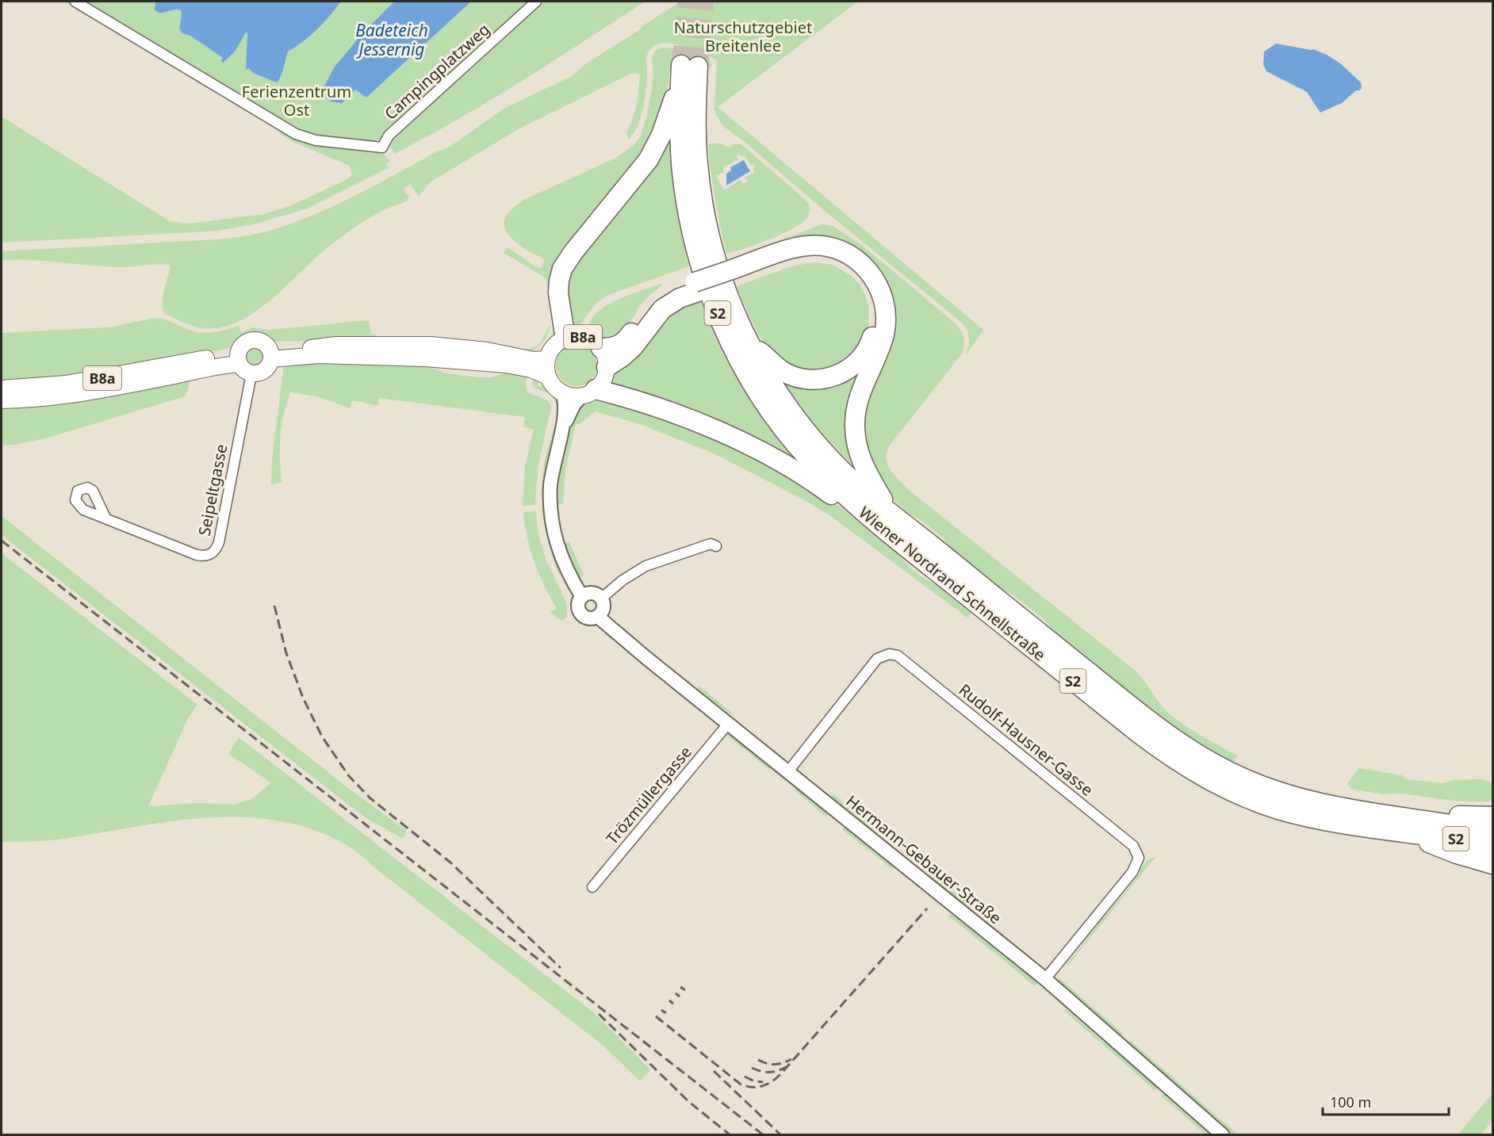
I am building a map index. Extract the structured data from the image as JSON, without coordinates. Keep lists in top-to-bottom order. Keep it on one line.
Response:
{"streets":{"highway":["S2","Wiener Nordrand Schnellstraße"],"main road":["B8a"],"street":["Campingplatzweg","Seipeltgasse","Rudolf-Hausner-Gasse","Trözmüllergasse","Hermann-Gebauer-Straße"]},"crossings":[["B8a","Seipeltgasse"],["B8a","Hermann-Gebauer-Straße"],["Rudolf-Hausner-Gasse","Hermann-Gebauer-Straße"],["Trözmüllergasse","Hermann-Gebauer-Straße"]],"water":["Badeteich Jessernig"],"parks":["Naturschutzgebiet Breitenlee","Ferienzentrum Ost"],"scale_bar":"100 m"}
